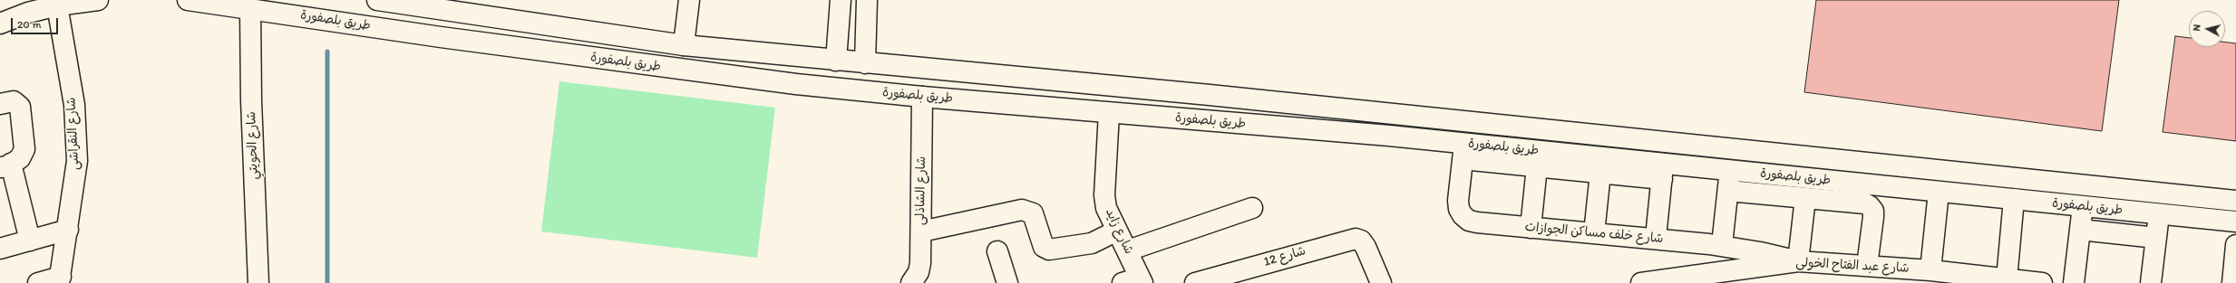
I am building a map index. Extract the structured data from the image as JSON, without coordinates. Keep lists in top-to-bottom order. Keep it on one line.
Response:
{"streets":{"main road":["طريق بلصفورة","شارع النقراشى","شارع الحويتي","شارع الشاذلى","شارع زايد","شارع خلف مساكن الجوازات","شارع 12","شارع عبد الفتاح الخولى"]},"crossings":[["طريق بلصفورة","شارع الحويتي"],["طريق بلصفورة","شارع الشاذلى"],["طريق بلصفورة","شارع زايد"],["طريق بلصفورة","شارع خلف مساكن الجوازات"],["شارع خلف مساكن الجوازات","شارع عبد الفتاح الخولى"]],"scale_bar":"20 m","north":"left"}
